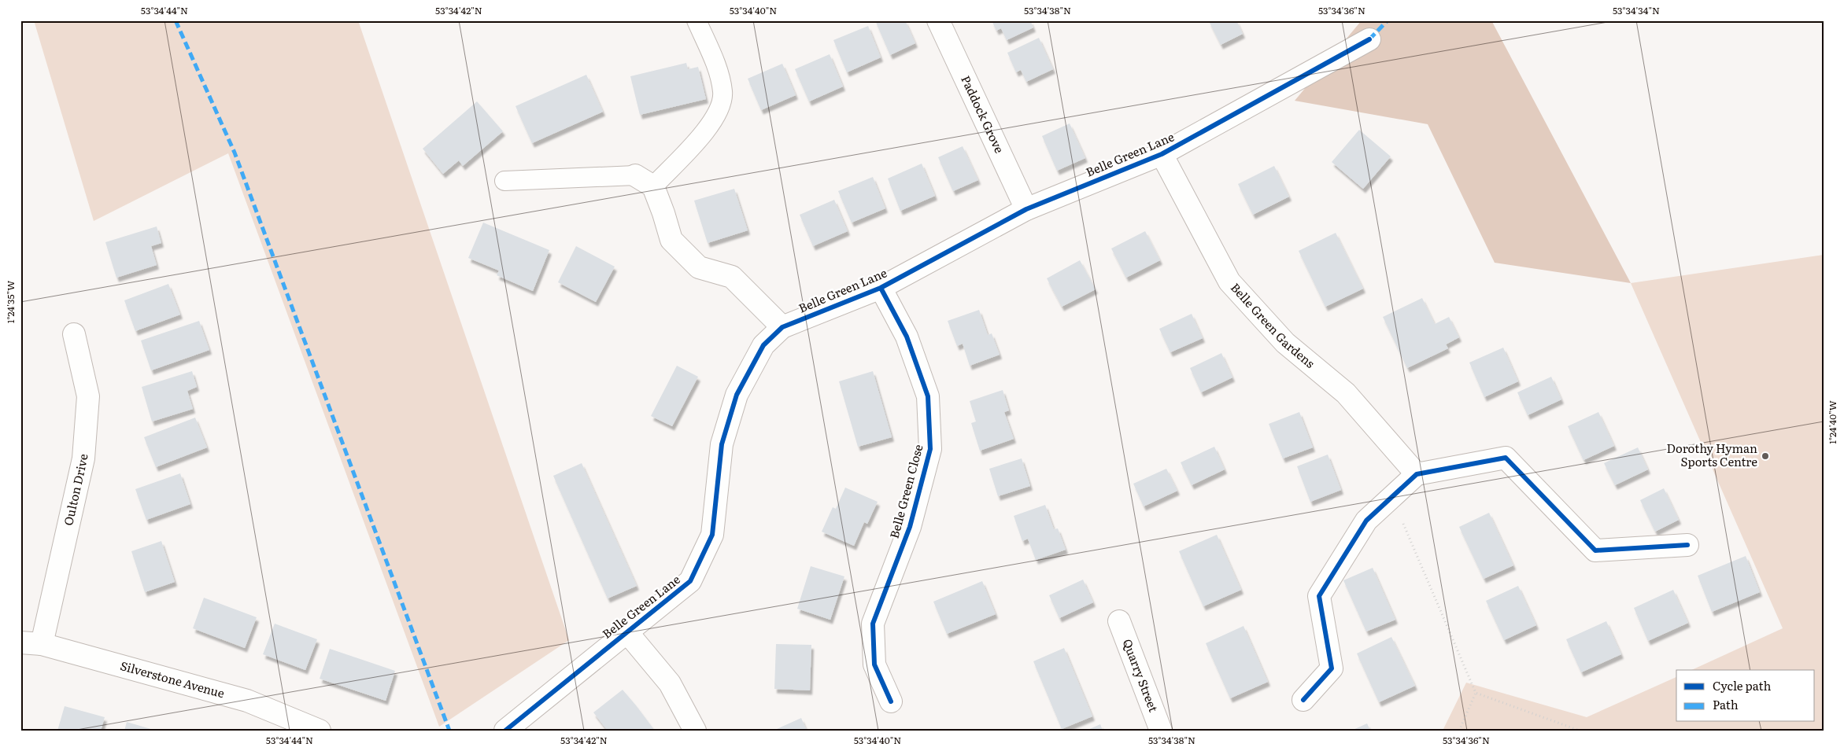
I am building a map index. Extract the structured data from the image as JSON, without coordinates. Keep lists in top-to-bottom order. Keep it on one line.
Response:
{"streets":{"street":["Paddock Grove","Belle Green Lane","Belle Green Gardens","Oulton Drive","Belle Green Close","Quarry Street","Silverstone Avenue"]},"crossings":[["Paddock Grove","Belle Green Lane"],["Belle Green Lane","Belle Green Gardens"],["Belle Green Lane","Belle Green Close"],["Oulton Drive","Silverstone Avenue"]],"places":["Dorothy Hyman Sports Centre"],"legend":["Cycle path","Path"],"coordinates":["53°34'44\"N","53°34'42\"N","53°34'40\"N","53°34'38\"N","53°34'36\"N","53°34'34\"N","1°24'35\"W","1°24'40\"W"]}
